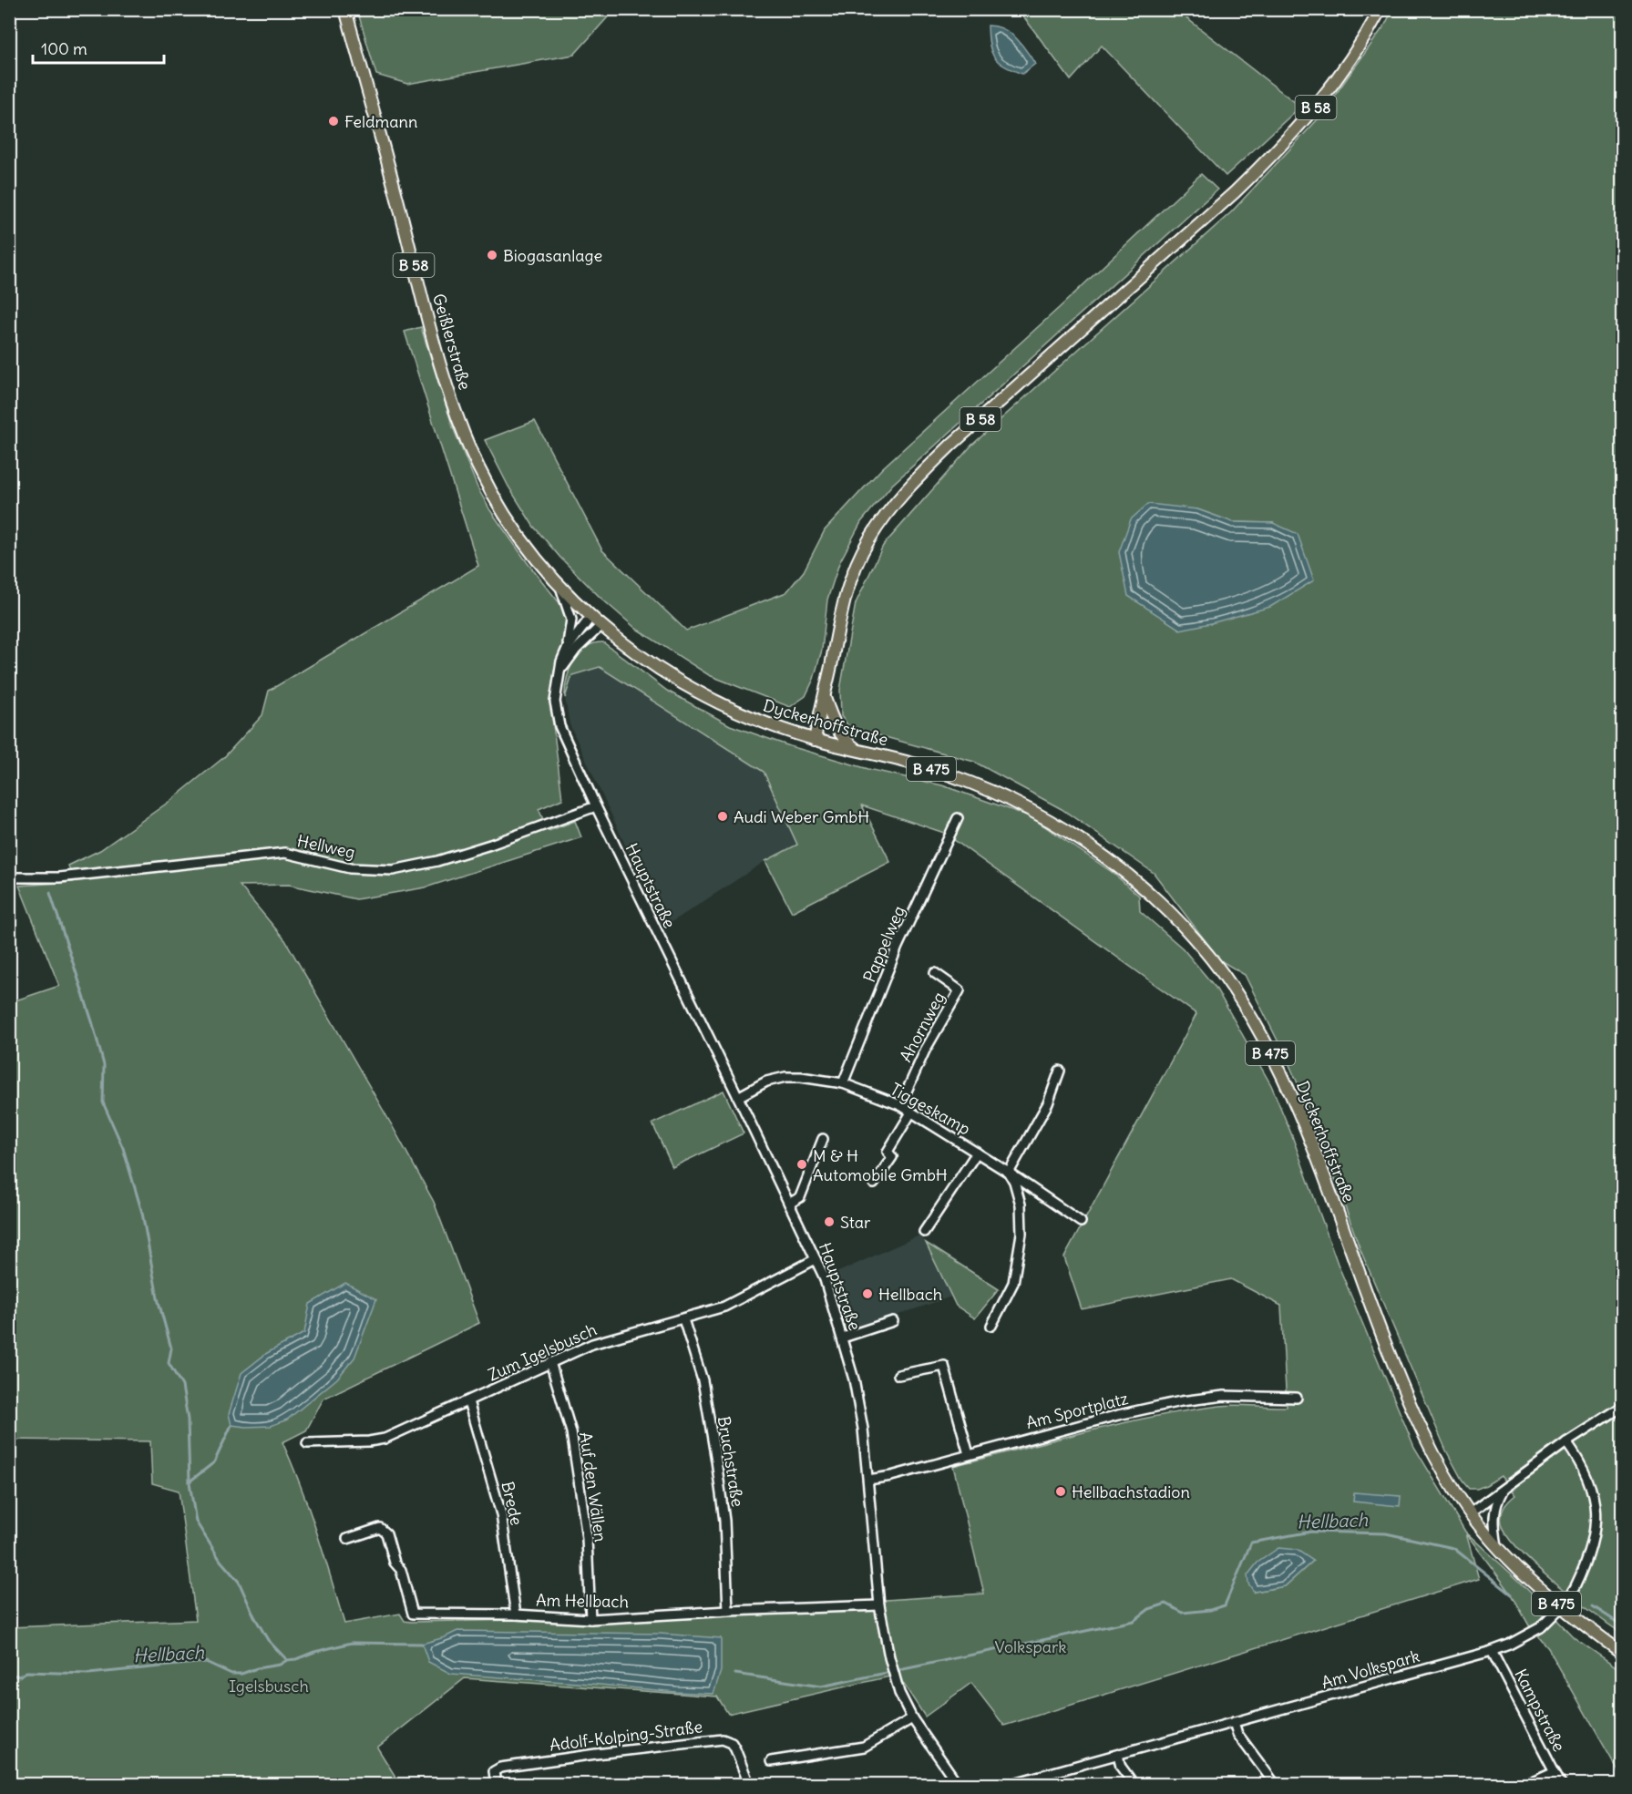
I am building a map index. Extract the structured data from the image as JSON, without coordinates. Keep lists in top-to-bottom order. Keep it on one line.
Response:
{"streets":{"main road":["B 58","Geißlerstraße","Dyckerhoffstraße","B 475"],"street":["Hellweg","Hauptstraße","Pappelweg","Ahornweg","Tiggeskamp","Zum Igelsbusch","Am Sportplatz","Bruchstraße","Auf den Wällen","Brede","Am Hellbach","Am Volkspark","Kampstraße","Adolf-Kolping-Straße"]},"crossings":[["B 58","Dyckerhoffstraße"],["Geißlerstraße","Dyckerhoffstraße"],["Geißlerstraße","Hauptstraße"],["Dyckerhoffstraße","Hauptstraße"],["Hellweg","Hauptstraße"],["Hauptstraße","Tiggeskamp"],["Hauptstraße","Zum Igelsbusch"],["Hauptstraße","Am Sportplatz"],["Hauptstraße","Am Hellbach"],["Pappelweg","Tiggeskamp"],["Ahornweg","Tiggeskamp"],["Zum Igelsbusch","Bruchstraße"],["Zum Igelsbusch","Auf den Wällen"],["Zum Igelsbusch","Brede"],["Bruchstraße","Am Hellbach"],["Auf den Wällen","Am Hellbach"],["Brede","Am Hellbach"],["Am Volkspark","Kampstraße"]],"water":["Hellbach"],"parks":["Volkspark","Igelsbusch"],"places":["Feldmann","Biogasanlage","Audi Weber GmbH","M & H Automobile GmbH","Star","Hellbach","Hellbachstadion"],"scale_bar":"100 m"}
